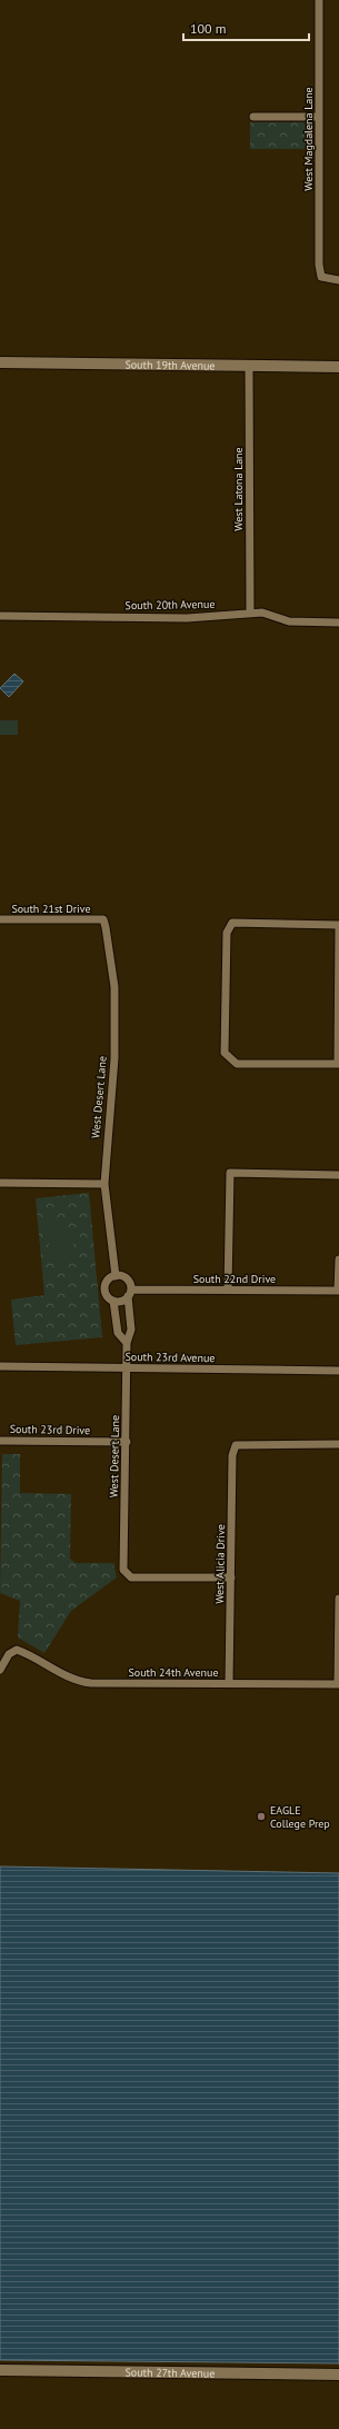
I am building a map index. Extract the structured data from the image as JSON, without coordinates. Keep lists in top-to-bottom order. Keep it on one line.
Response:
{"streets":{"main road":["South 19th Avenue","South 27th Avenue"],"street":["West Magdalena Lane","West Latona Lane","South 20th Avenue","South 21st Drive","West Desert Lane","South 22nd Drive","South 23rd Avenue","South 23rd Drive","West Alicia Drive","South 24th Avenue"]},"crossings":[["South 19th Avenue","West Latona Lane"],["West Latona Lane","South 20th Avenue"],["South 21st Drive","West Desert Lane"],["West Desert Lane","South 22nd Drive"],["West Desert Lane","South 23rd Avenue"],["West Desert Lane","South 23rd Drive"],["West Desert Lane","West Alicia Drive"],["West Alicia Drive","South 24th Avenue"]],"places":["EAGLE College Prep"],"scale_bar":"100 m"}
